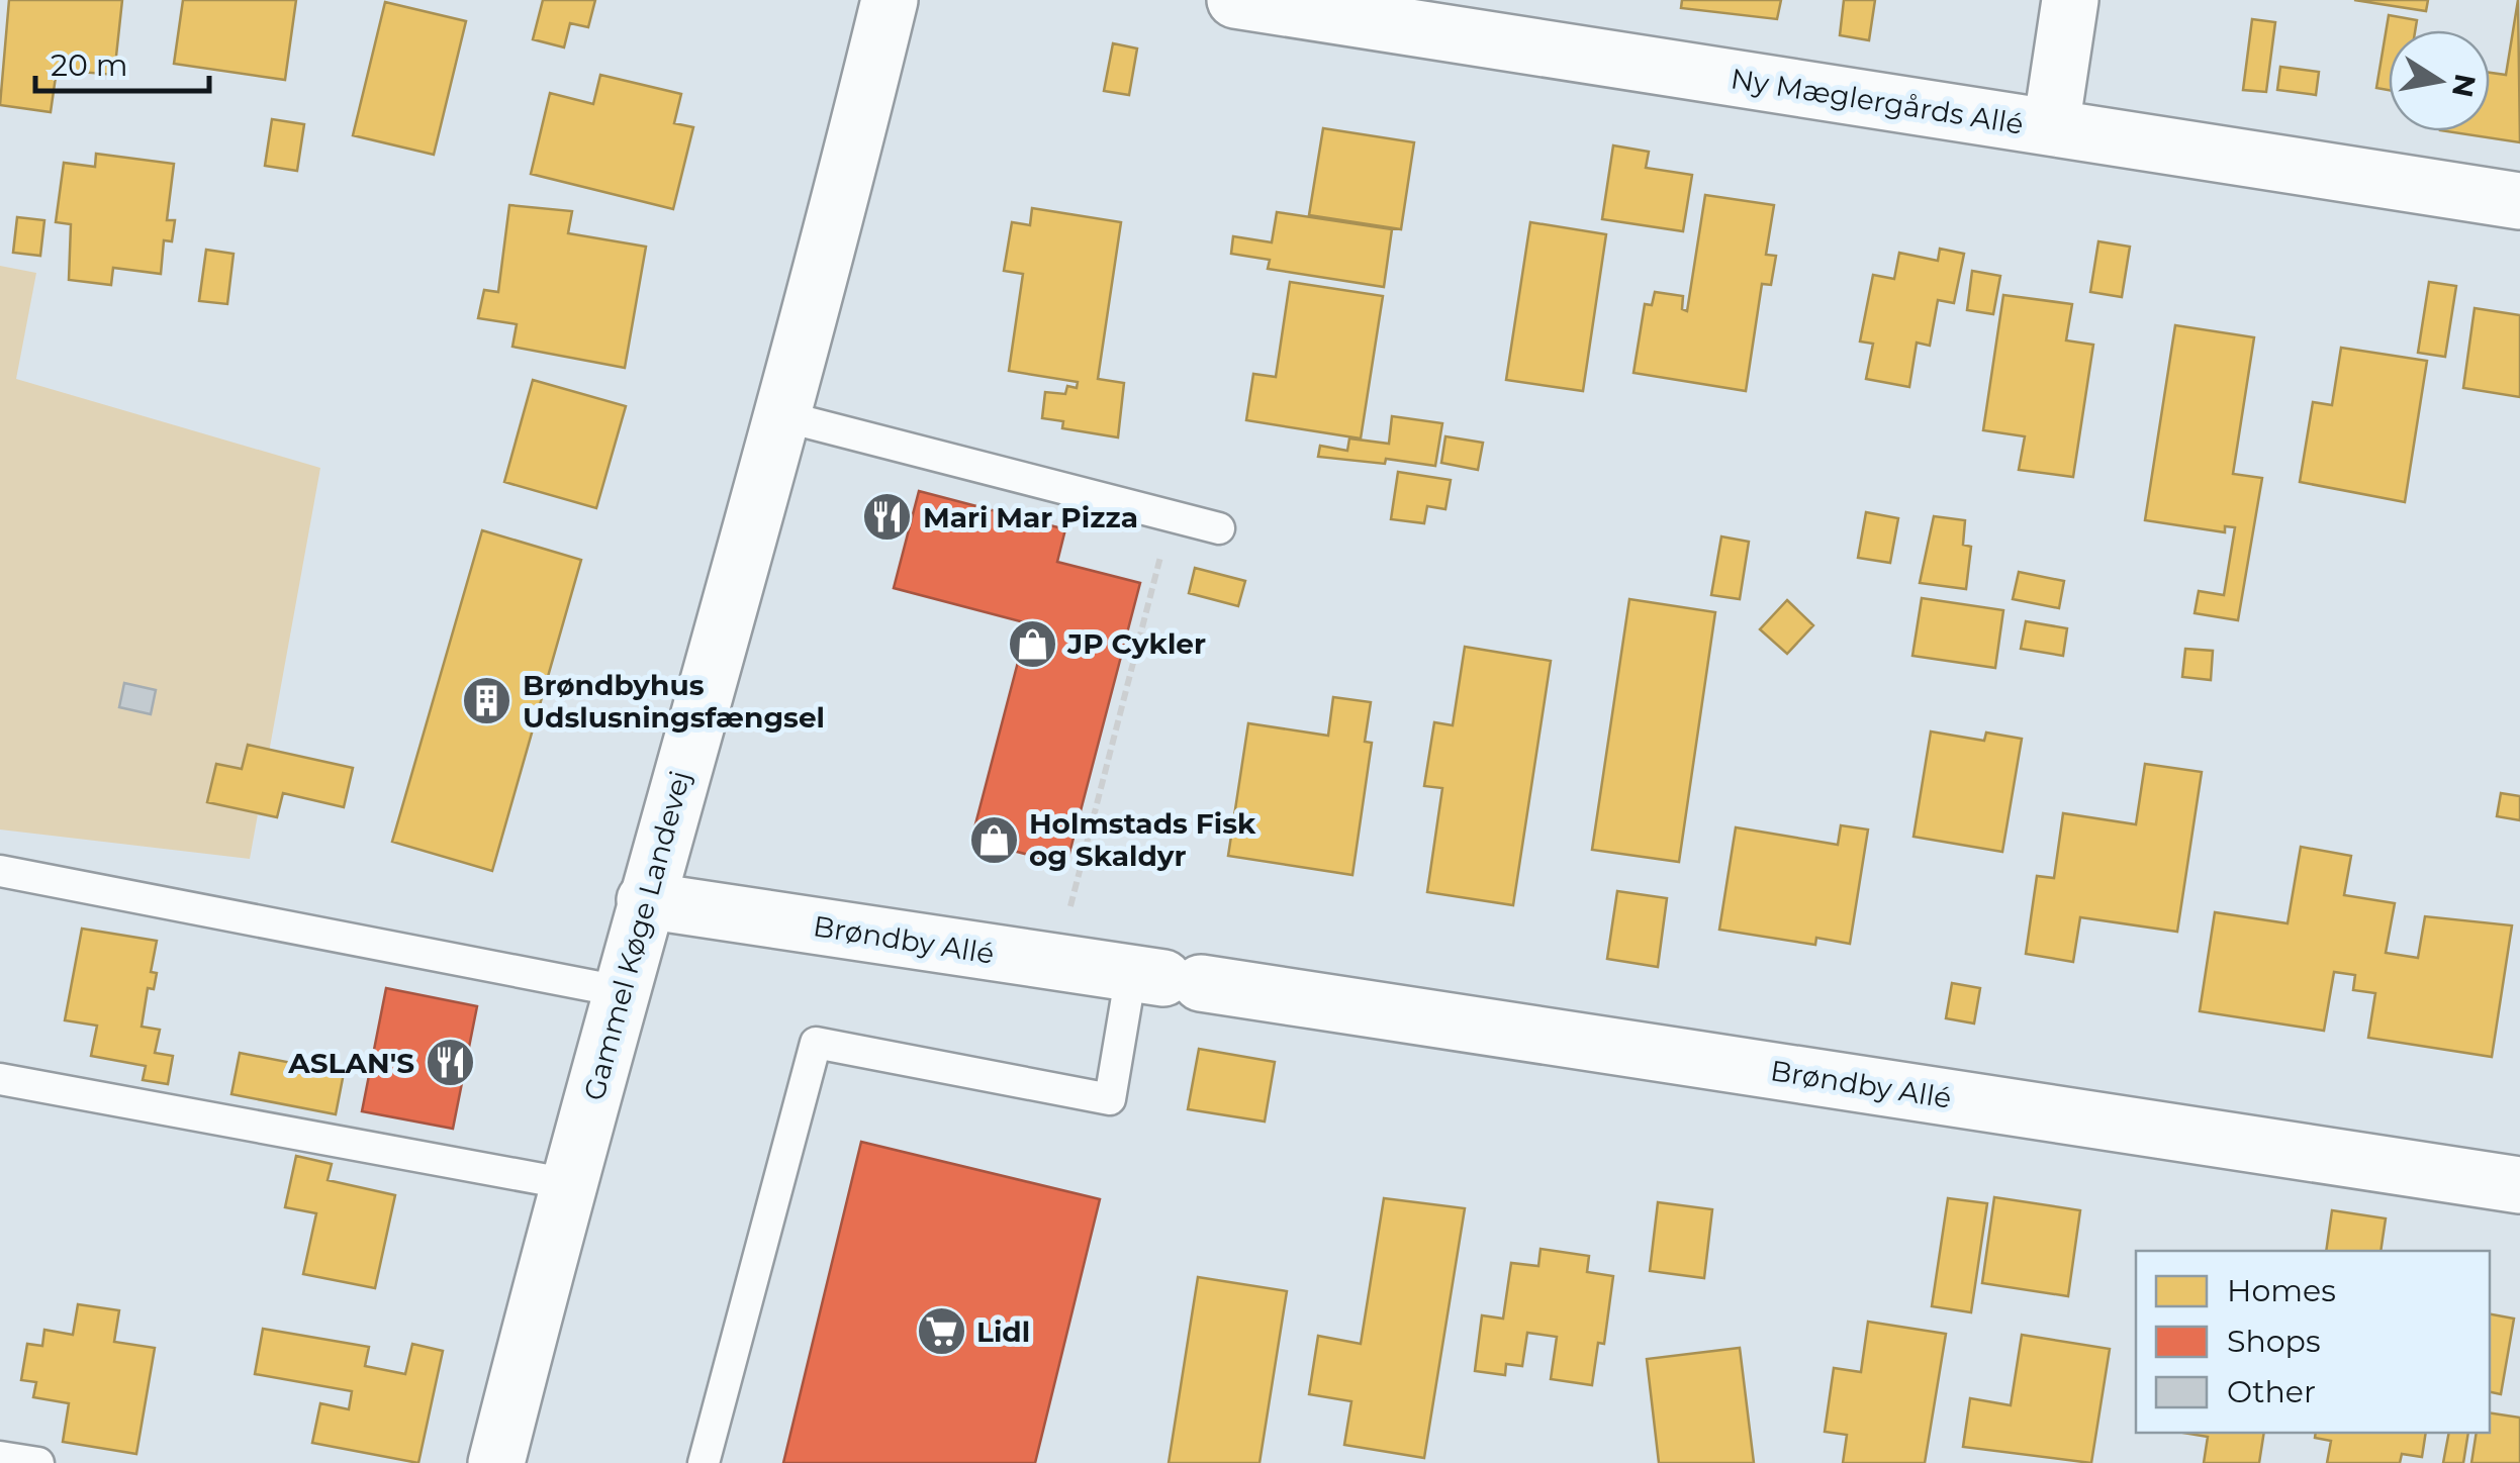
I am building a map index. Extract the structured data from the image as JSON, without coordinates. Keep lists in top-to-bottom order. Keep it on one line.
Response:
{"streets":{"street":["Ny Mæglergårds Allé","Gammel Køge Landevej","Brøndby Allé"]},"crossings":[["Gammel Køge Landevej","Brøndby Allé"]],"places":{"restaurant":["Mari Mar Pizza","ASLAN'S"],"shop":["JP Cykler","Holmstads Fisk og Skaldyr"],"building":["Brøndbyhus Udslusningsfængsel"],"supermarket":["Lidl"]},"legend":["Homes","Shops","Other"],"scale_bar":"20 m","north":"right"}
